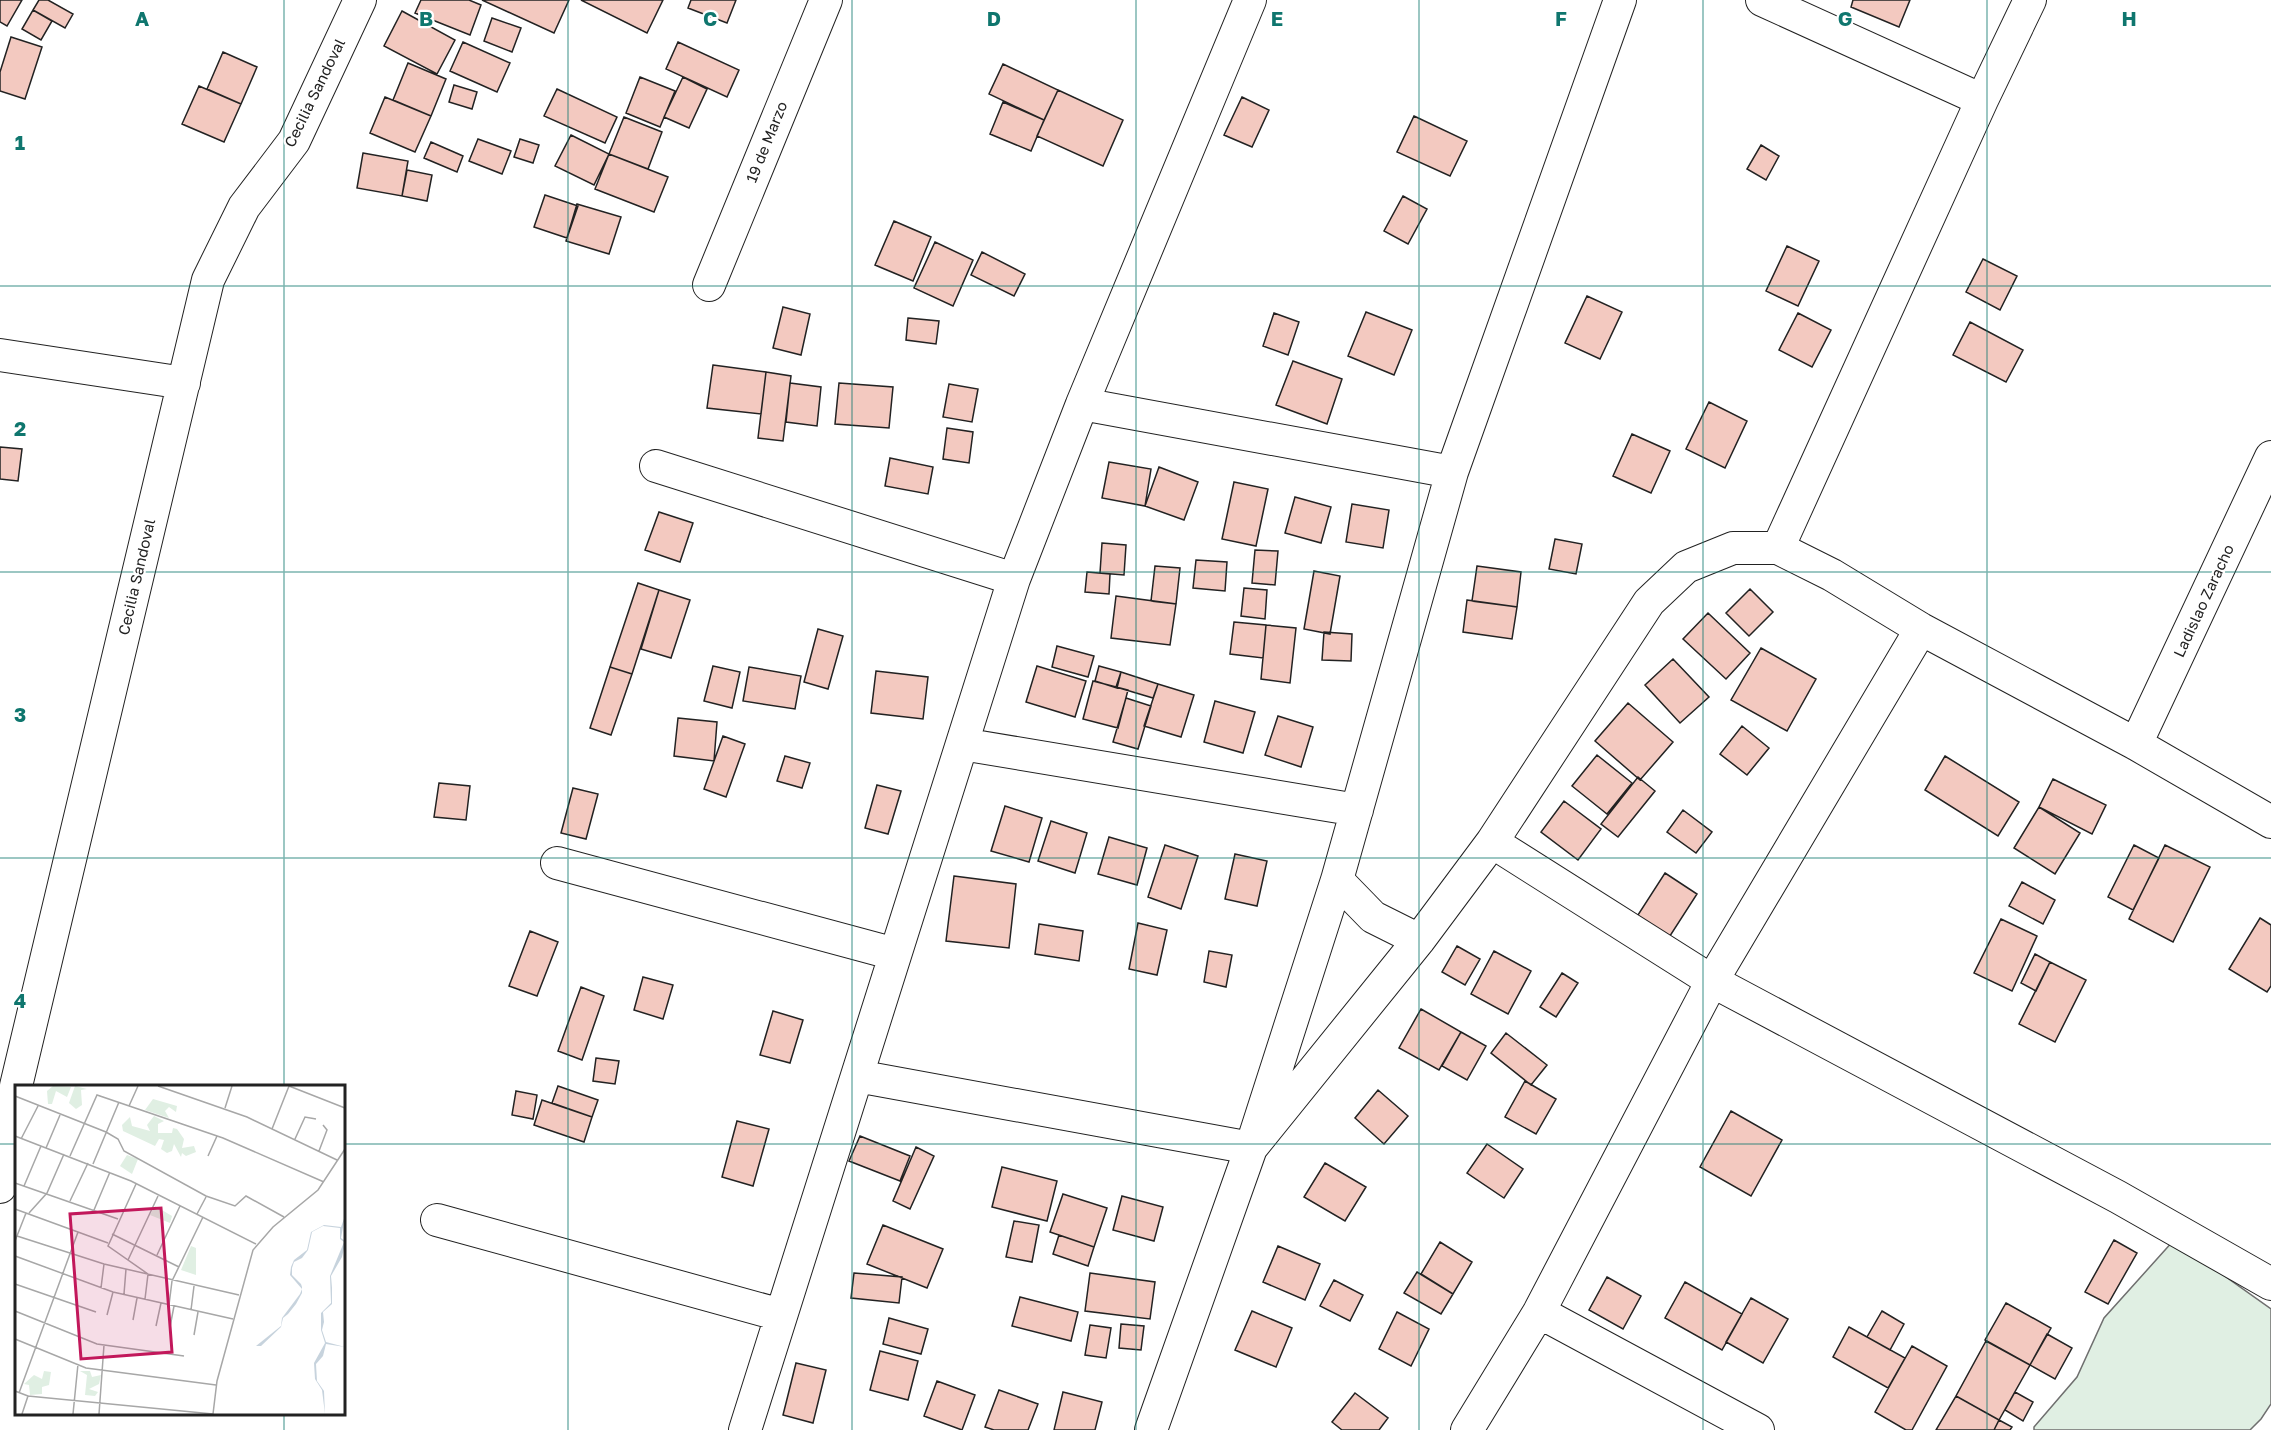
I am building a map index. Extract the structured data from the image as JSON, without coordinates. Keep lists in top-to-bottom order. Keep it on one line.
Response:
{"streets":{"street":["Cecilia Sandoval","19 de Marzo","Ladislao Zaracho"]},"grid":{"columns":["A","B","C","D","E","F","G","H"],"rows":["1","2","3","4"]}}
